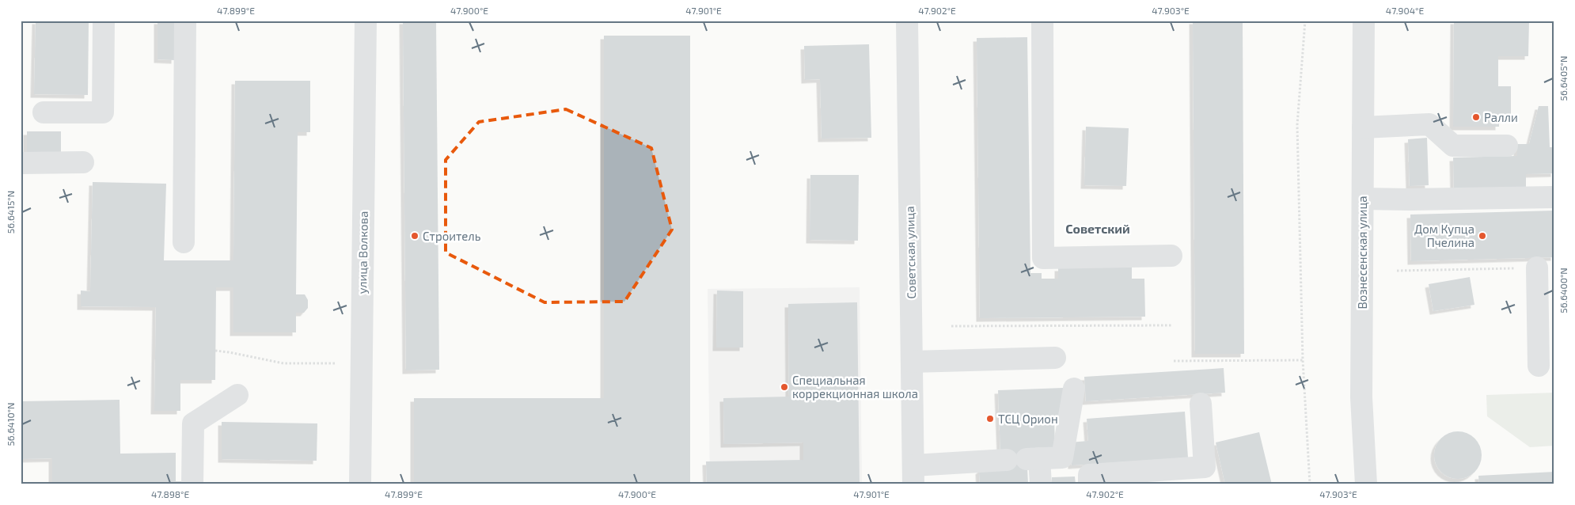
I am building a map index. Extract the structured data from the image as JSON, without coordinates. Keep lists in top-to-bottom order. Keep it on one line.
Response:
{"streets":{"street":["улица Волкова","Советская улица","Вознесенская улица"]},"districts":["Советский"],"places":["Ралли","Строитель","Дом Купца Пчелина","Специальная коррекционная школа","ТСЦ Орион"],"coordinates":["47.899°E","47.900°E","47.901°E","47.902°E","47.903°E","47.904°E","56.6405°N","56.6415°N","56.6400°N","56.6410°N","47.898°E"]}
